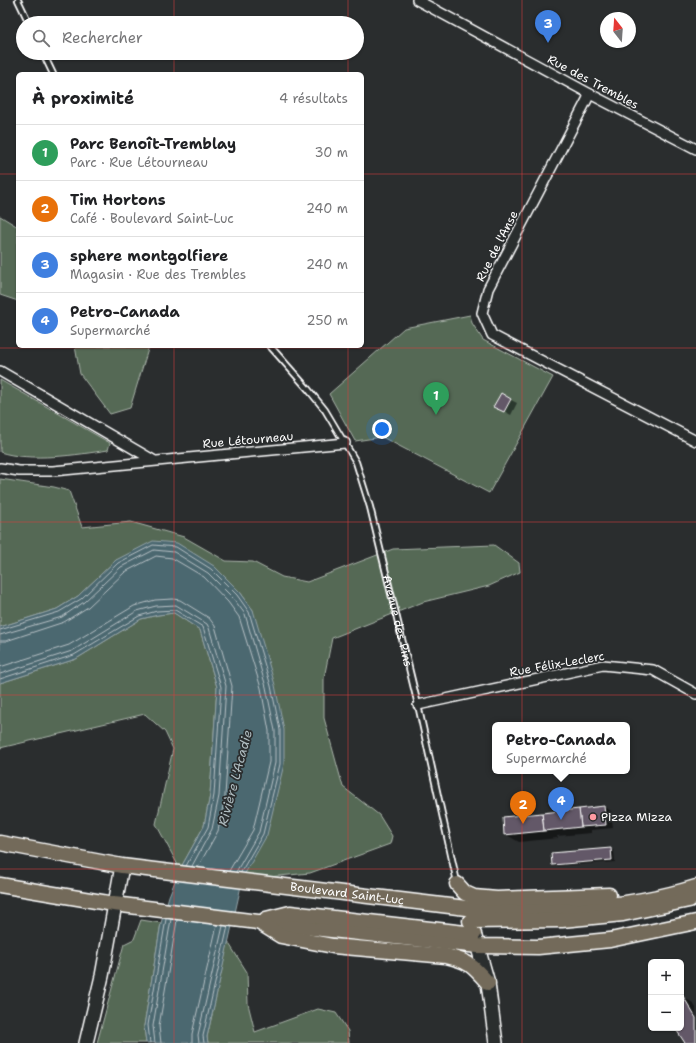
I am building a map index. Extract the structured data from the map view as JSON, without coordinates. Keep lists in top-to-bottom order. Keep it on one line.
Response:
{"streets":{"main road":["Boulevard Saint-Luc"],"street":["Rue des Trembles","Rue de l'Anse","Rue Létourneau","Avenue des Pins","Rue Félix-Leclerc"]},"crossings":[["Rue des Trembles","Rue de l'Anse"],["Rue Létourneau","Avenue des Pins"],["Avenue des Pins","Rue Félix-Leclerc"],["Avenue des Pins","Boulevard Saint-Luc"]],"water":["Rivière L'Acadie"],"places":["Pizza Mizza"],"north":"top","page":{"pins":["3","1","4","2"],"search":"Rechercher","heading":["À proximité","4 résultats"],"list":[{"mark":"1","name":"Parc Benoît-Tremblay","note":"Parc · Rue Létourneau","value":"30 m"},{"mark":"2","name":"Tim Hortons","note":"Café · Boulevard Saint-Luc","value":"240 m"},{"mark":"3","name":"sphere montgolfiere","note":"Magasin · Rue des Trembles","value":"240 m"},{"mark":"4","name":"Petro-Canada","note":"Supermarché","value":"250 m"}],"popup":["Petro-Canada","Supermarché"],"map_buttons":["+","−"]}}
